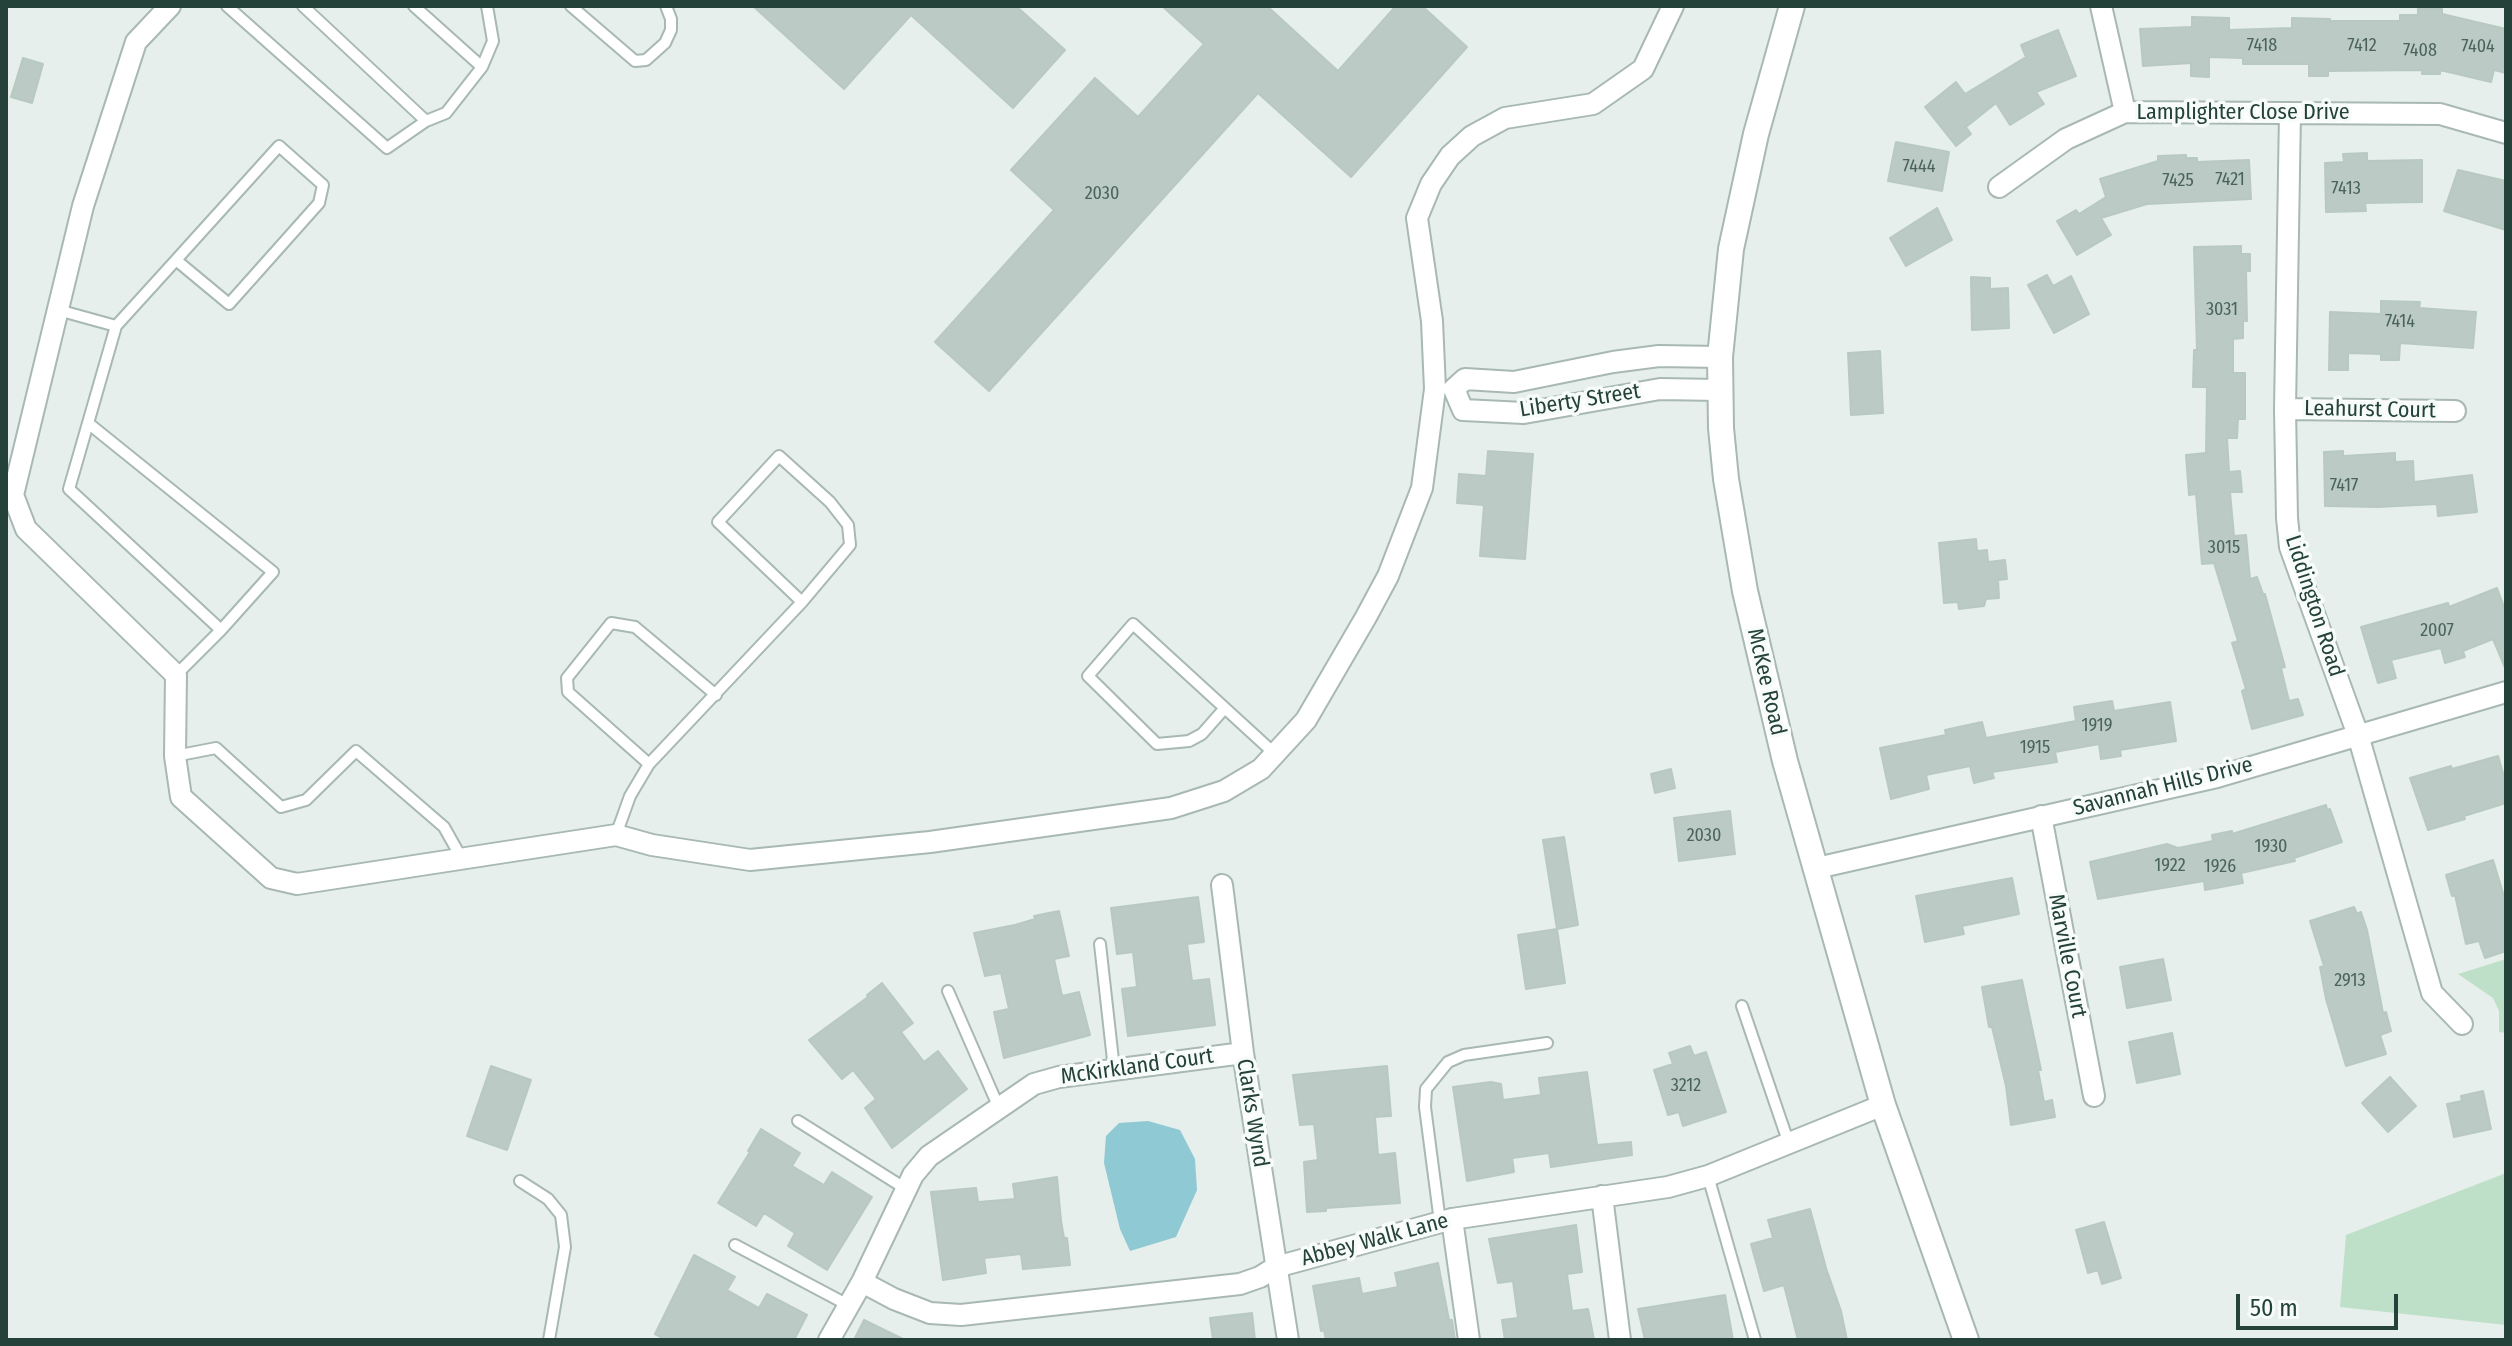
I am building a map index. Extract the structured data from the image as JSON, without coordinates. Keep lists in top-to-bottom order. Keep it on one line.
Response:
{"streets":{"street":["Lamplighter Close Drive","Liberty Street","Leahurst Court","Liddington Road","McKee Road","Savannah Hills Drive","Marville Court","McKirkland Court","Clarks Wynd","Abbey Walk Lane"]},"crossings":[["Lamplighter Close Drive","Liddington Road"],["Liberty Street","McKee Road"],["Leahurst Court","Liddington Road"],["Liddington Road","Savannah Hills Drive"],["McKee Road","Savannah Hills Drive"],["McKee Road","Abbey Walk Lane"],["Savannah Hills Drive","Marville Court"],["McKirkland Court","Clarks Wynd"],["McKirkland Court","Abbey Walk Lane"],["Clarks Wynd","Abbey Walk Lane"]],"house_numbers":["7418","7412","7404","7408","7444","7421","7425","7413","2030","3031","7414","7417","3015","2007","1919","1915","2030","1930","1922","1926","2913","3212"],"scale_bar":"50 m"}
